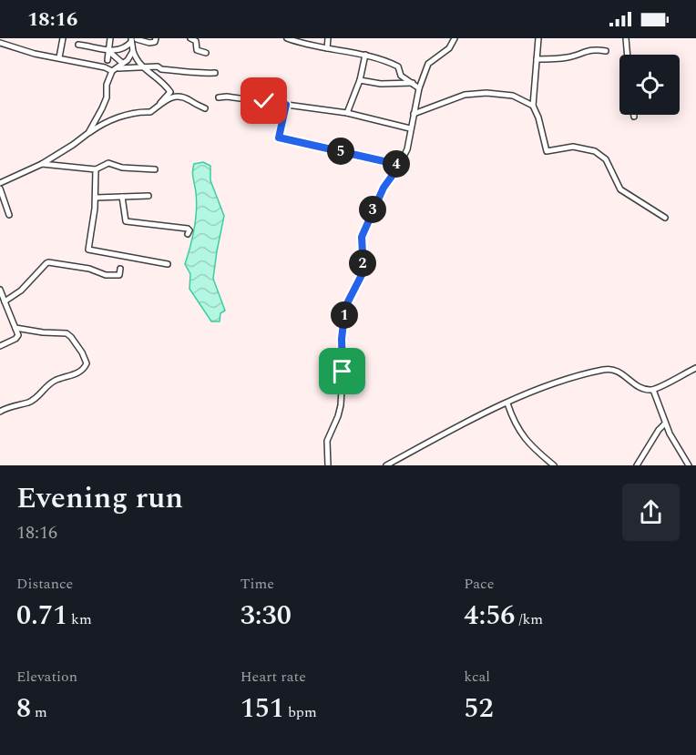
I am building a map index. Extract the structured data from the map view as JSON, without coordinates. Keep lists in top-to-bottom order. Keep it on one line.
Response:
{"page":{"status":"18:16","pins":["5","4","3","2","1"],"heading":["Evening run","18:16"],"stats":[["Distance","0.71 km"],["Time","3:30"],["Pace","4:56 /km"],["Elevation","8 m"],["Heart rate","151 bpm"],["kcal","52"]]}}
